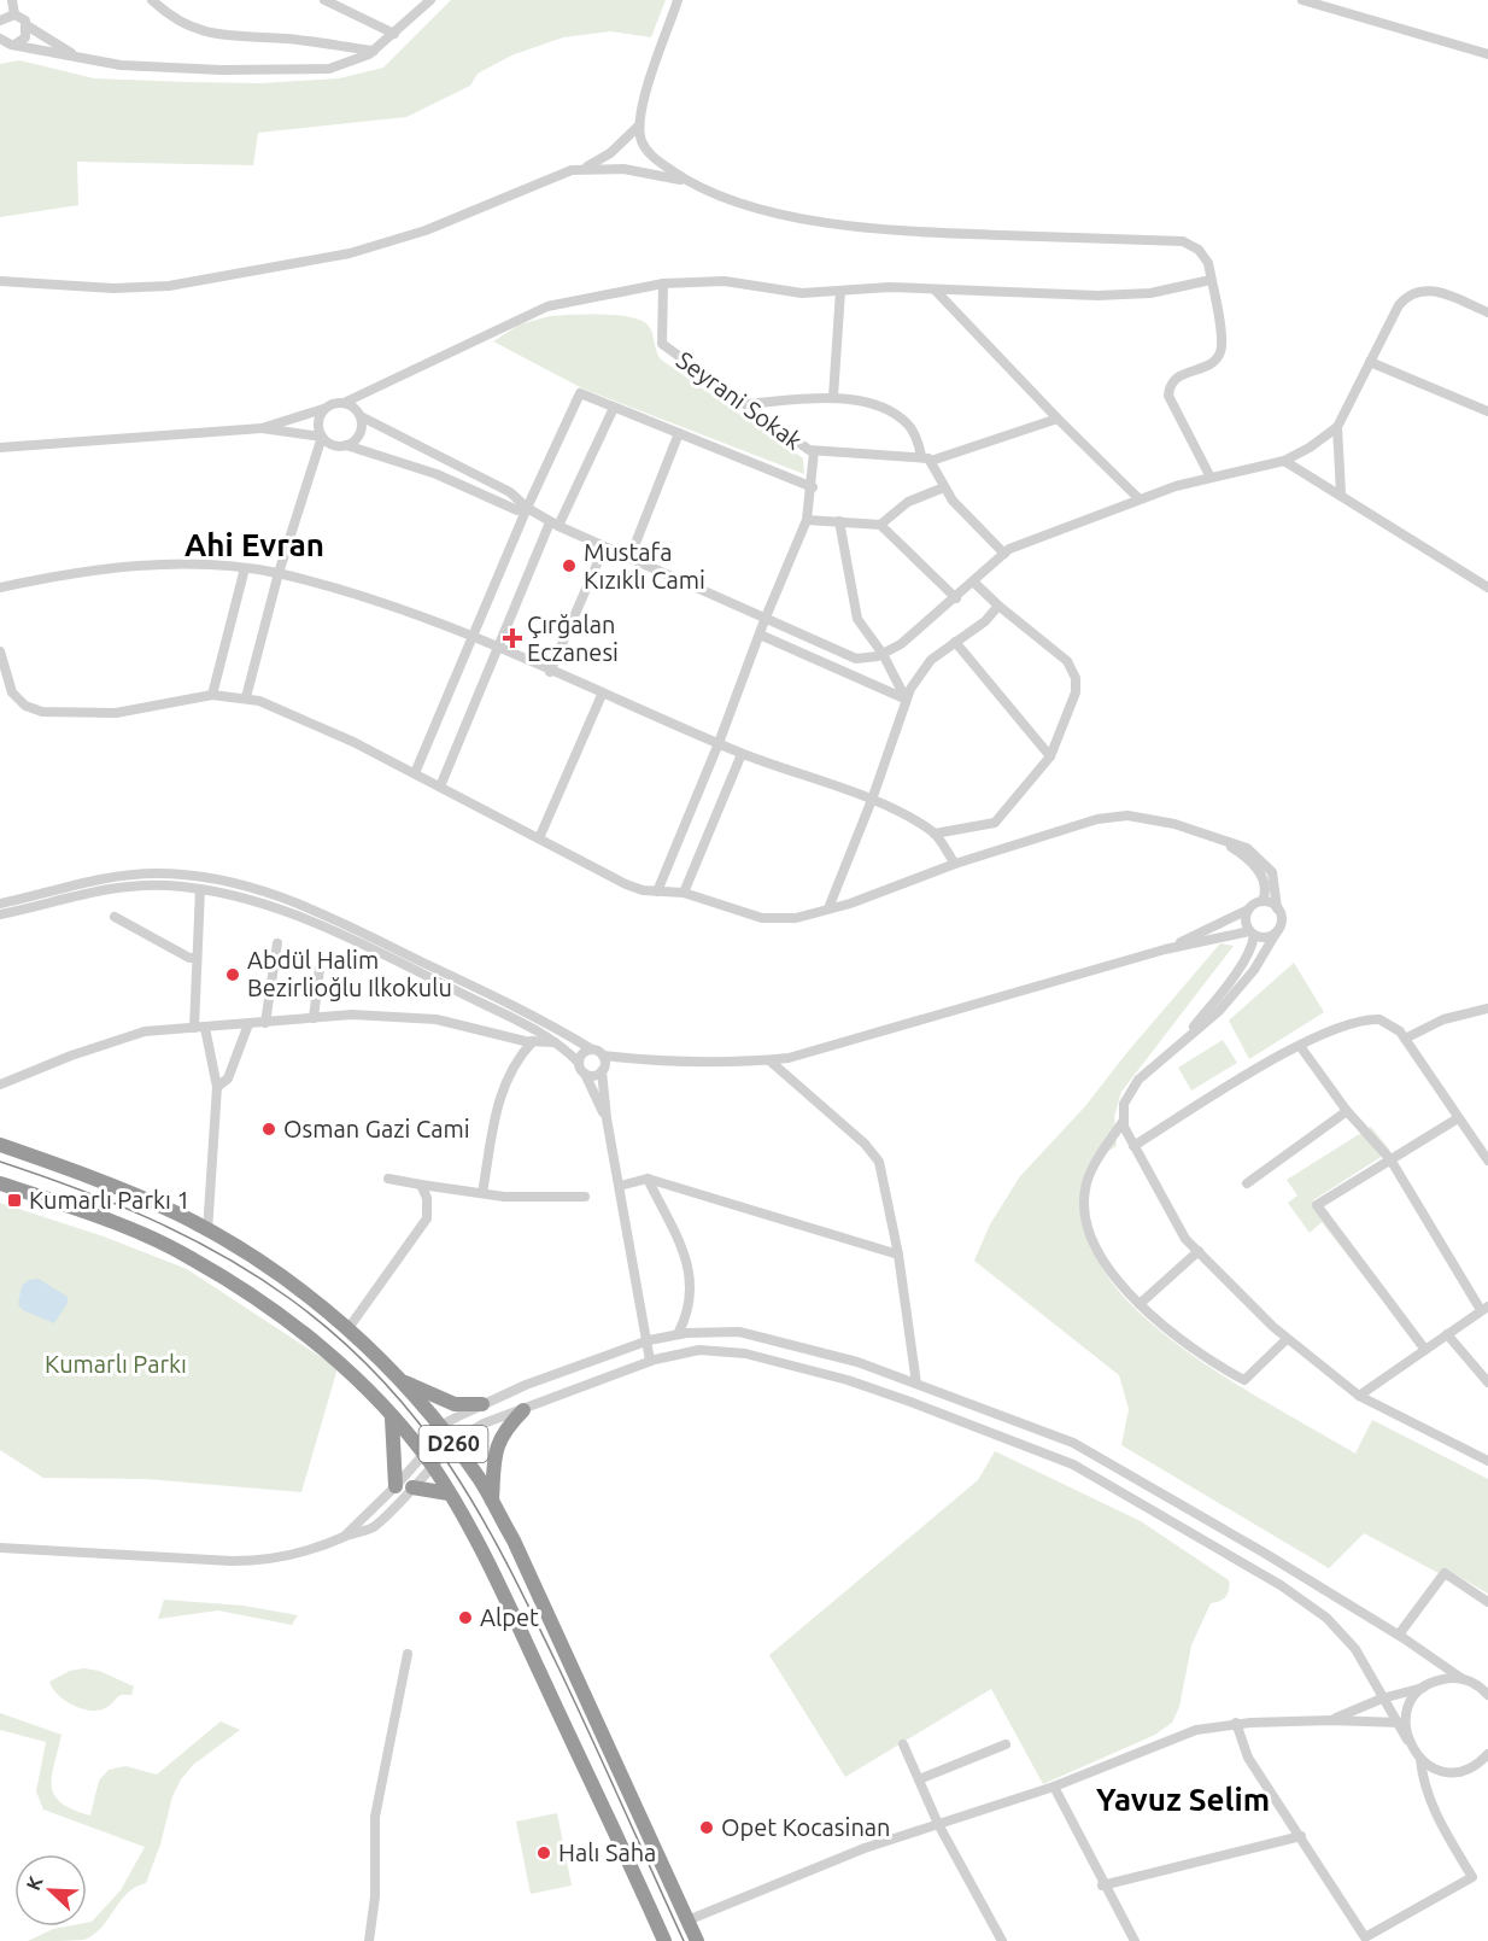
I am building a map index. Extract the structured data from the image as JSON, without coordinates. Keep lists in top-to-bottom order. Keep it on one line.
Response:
{"streets":{"highway":["D260"],"street":["Seyrani Sokak"]},"districts":["Ahi Evran","Yavuz Selim"],"parks":["Kumarlı Parkı"],"places":{"other":["Mustafa Kızıklı Cami","Abdül Halim Bezirlioğlu Ilkokulu","Osman Gazi Cami","Alpet","Opet Kocasinan","Halı Saha"],"health":["Çırğalan Eczanesi"],"transit":["Kumarlı Parkı 1"]},"north":"top left"}
